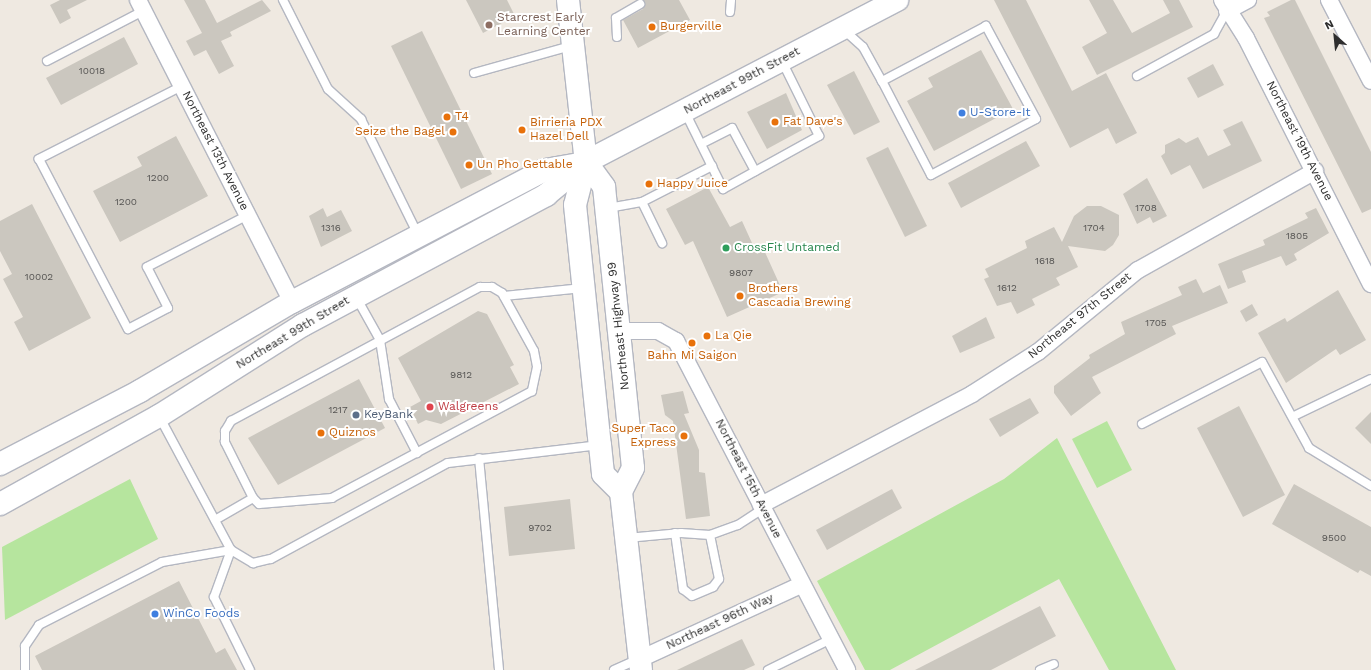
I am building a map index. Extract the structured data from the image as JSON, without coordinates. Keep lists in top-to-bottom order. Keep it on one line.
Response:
{"streets":{"main road":["Northeast 99th Street","Northeast Highway 99"],"street":["Northeast 19th Avenue","Northeast 13th Avenue","Northeast 97th Street","Northeast 15th Avenue","Northeast 96th Way"]},"crossings":[["Northeast 99th Street","Northeast 13th Avenue"],["Northeast 99th Street","Northeast Highway 99"],["Northeast 19th Avenue","Northeast 97th Street"],["Northeast 97th Street","Northeast 15th Avenue"],["Northeast Highway 99","Northeast 15th Avenue"],["Northeast 15th Avenue","Northeast 96th Way"]],"places":["Starcrest Early Learning Center","Burgerville","U-Store-It","T4","Fat Dave's","Birrieria PDX Hazel Dell","Seize the Bagel","Un Pho Gettable","Happy Juice","CrossFit Untamed","Brothers Cascadia Brewing","La Qie","Bahn Mi Saigon","Walgreens","KeyBank","Quiznos","Super Taco Express","WinCo Foods"],"house_numbers":["10018","1200","1200","1708","1316","1704","1805","1618","9807","10002","1612","1705","9812","1217","9702","9500"],"north":"top left"}
